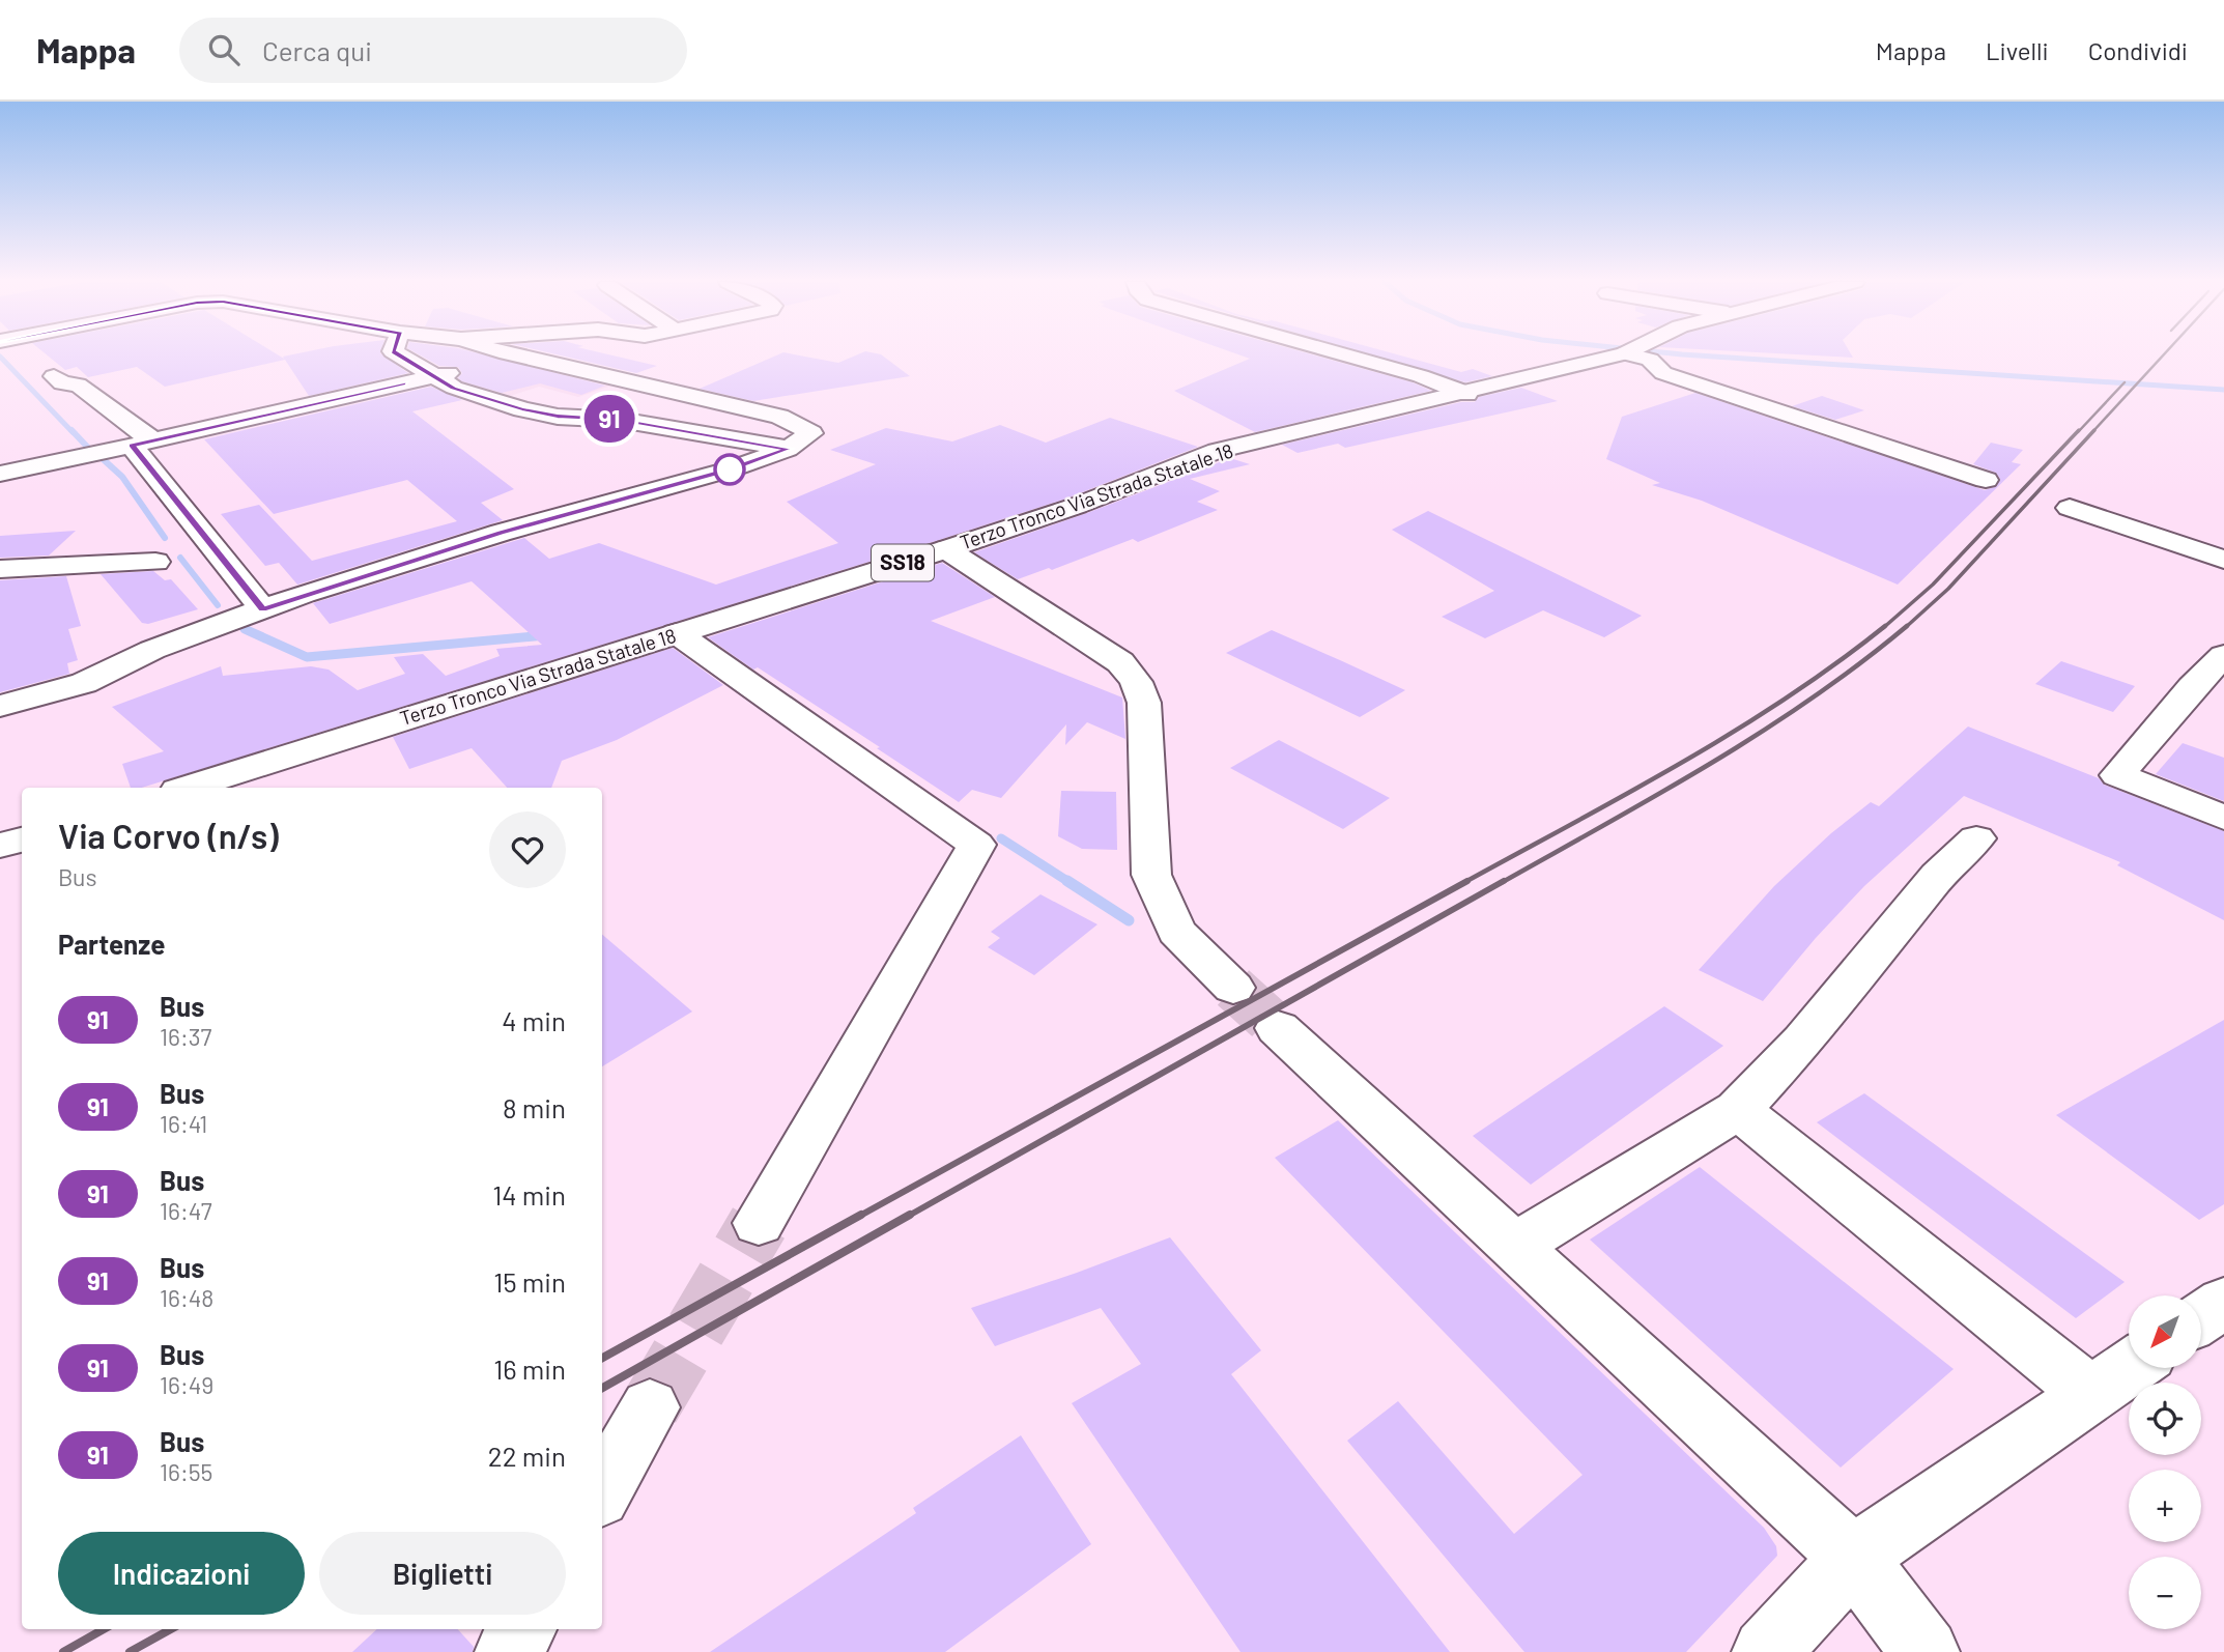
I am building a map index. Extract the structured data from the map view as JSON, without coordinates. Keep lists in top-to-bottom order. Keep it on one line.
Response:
{"streets":{"street":["Terzo Tronco Via Strada Statale 18","SS18"]},"lines":["bus line 91"],"north":"bottom left","page":{"header":"Mappa","search":"Cerca qui","nav":["Mappa","Livelli","Condividi"],"on_map":"91","heading":[["Via Corvo (n/s)","Bus"],"Partenze"],"list":[{"mark":"91","name":"Bus","note":"16:37","value":"4 min"},{"mark":"91","name":"Bus","note":"16:41","value":"8 min"},{"mark":"91","name":"Bus","note":"16:47","value":"14 min"},{"mark":"91","name":"Bus","note":"16:48","value":"15 min"},{"mark":"91","name":"Bus","note":"16:49","value":"16 min"},{"mark":"91","name":"Bus","note":"16:55","value":"22 min"}],"map_buttons":["+","−"],"buttons":["Indicazioni","Biglietti"]}}
